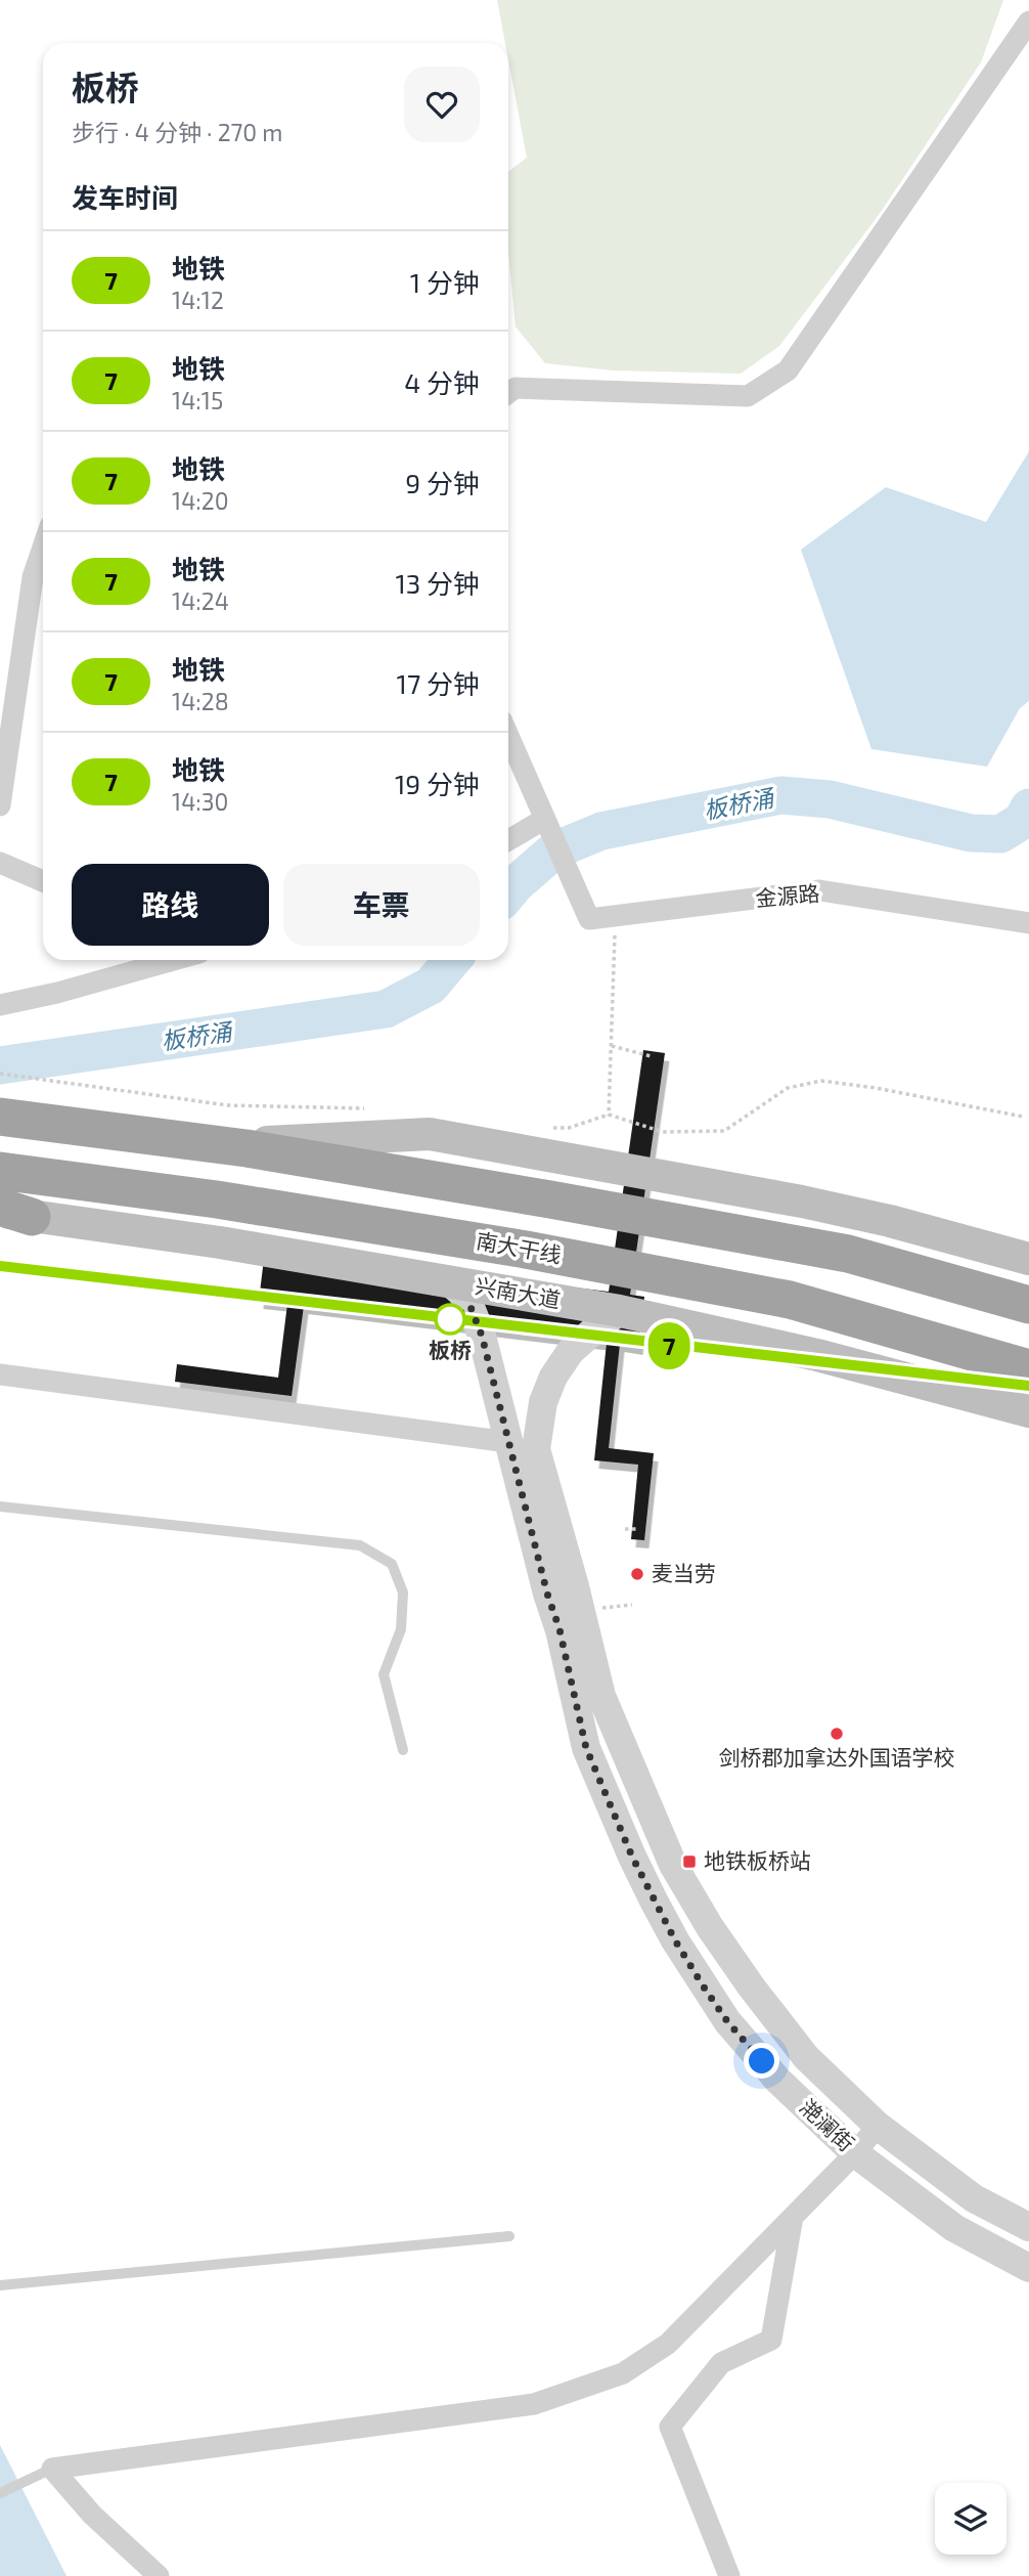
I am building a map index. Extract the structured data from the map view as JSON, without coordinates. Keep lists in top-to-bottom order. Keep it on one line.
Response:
{"streets":{"highway":["南大干线"],"main road":["兴南大道"],"street":["金源路","滟澜街"]},"water":["板桥涌"],"places":{"other":["板桥","麦当劳","剑桥郡加拿达外国语学校"],"transit":["地铁板桥站"]},"lines":["metro line 7"],"page":{"on_map":"7","heading":[["板桥","步行 · 4 分钟 · 270 m"],"发车时间"],"list":[{"mark":"7","name":"地铁","note":"14:12","value":"1 分钟"},{"mark":"7","name":"地铁","note":"14:15","value":"4 分钟"},{"mark":"7","name":"地铁","note":"14:20","value":"9 分钟"},{"mark":"7","name":"地铁","note":"14:24","value":"13 分钟"},{"mark":"7","name":"地铁","note":"14:28","value":"17 分钟"},{"mark":"7","name":"地铁","note":"14:30","value":"19 分钟"}],"buttons":["路线","车票"]}}
